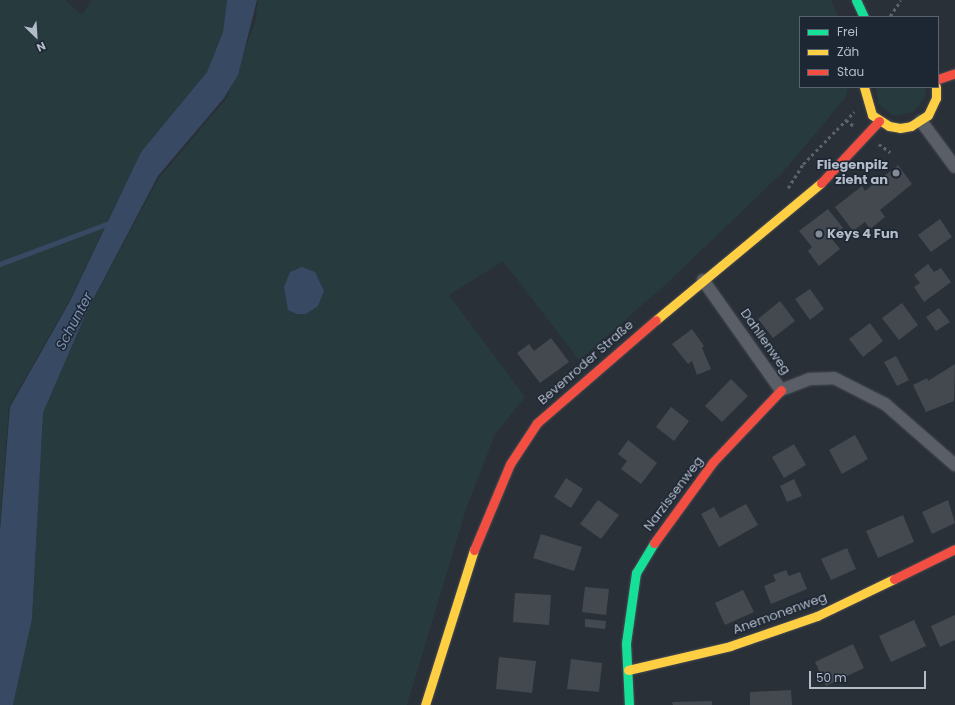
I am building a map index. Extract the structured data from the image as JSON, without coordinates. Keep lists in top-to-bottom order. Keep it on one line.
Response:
{"streets":{"main road":["Bevenroder Straße","Narzissenweg","Anemonenweg"],"street":["Dahlienweg"]},"crossings":[["Dahlienweg","Bevenroder Straße"],["Dahlienweg","Narzissenweg"],["Narzissenweg","Anemonenweg"]],"water":["Schunter"],"places":["Fliegenpilz zieht an","Keys 4 Fun"],"legend":["Frei","Zäh","Stau"],"scale_bar":"50 m","north":"bottom right"}
